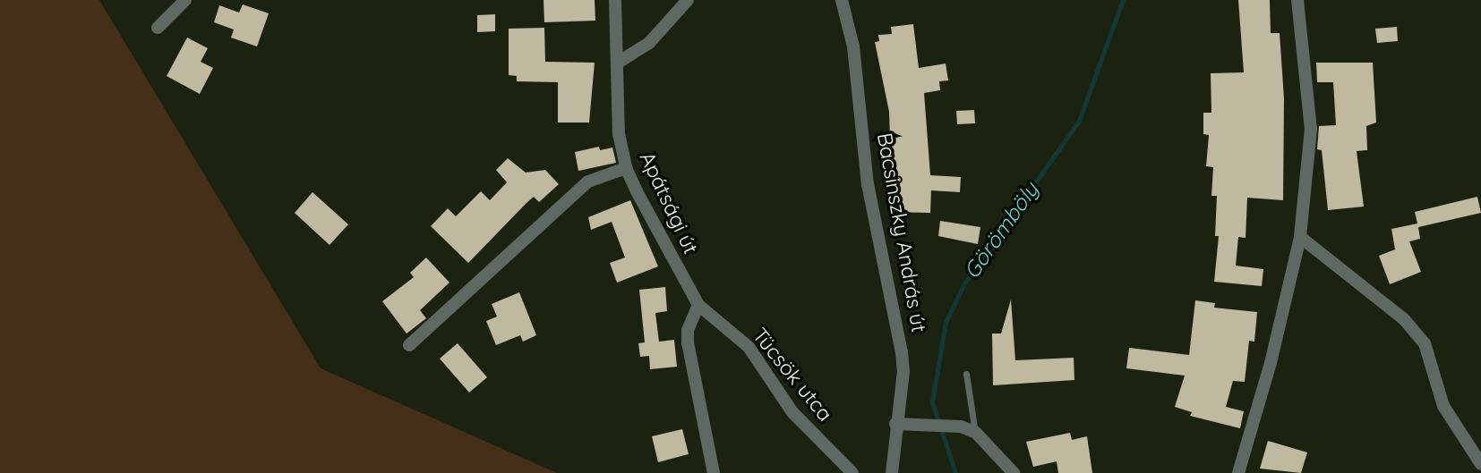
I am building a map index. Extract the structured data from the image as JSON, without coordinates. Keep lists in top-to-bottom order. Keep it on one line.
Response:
{"streets":{"street":["Apátsági út","Bacsinszky András út","Tücsök utca"]},"crossings":[["Apátsági út","Tücsök utca"]],"water":["Görömböly"]}
